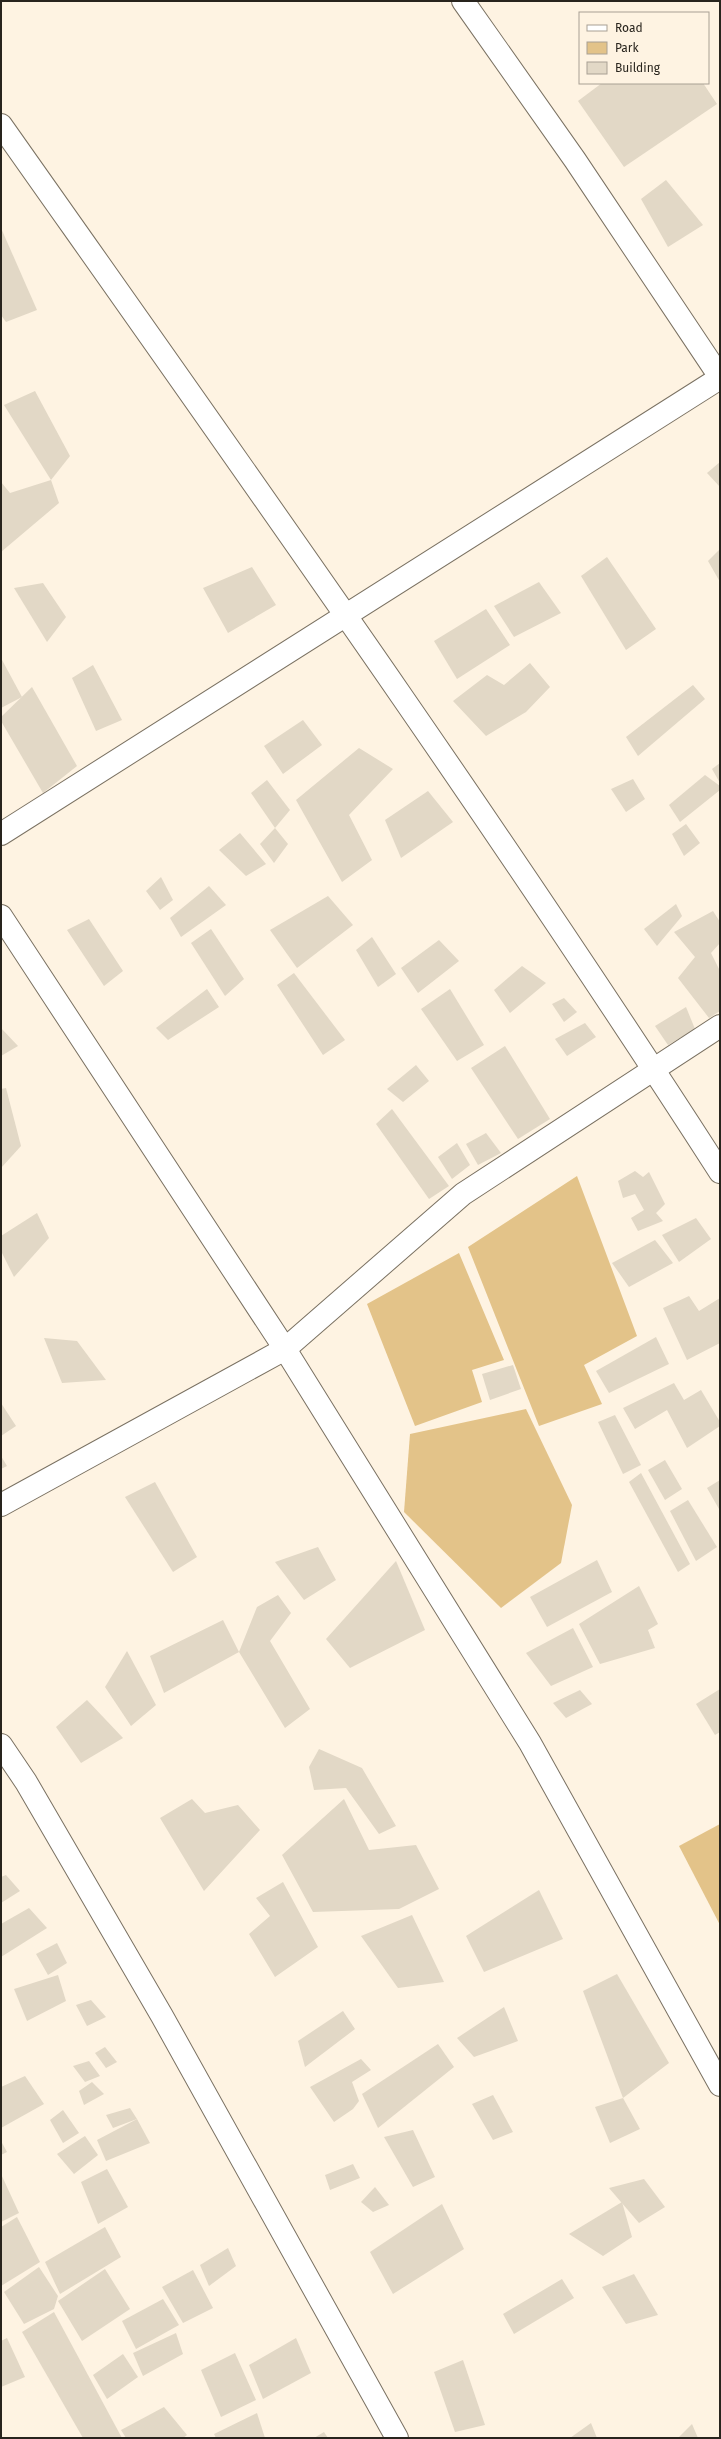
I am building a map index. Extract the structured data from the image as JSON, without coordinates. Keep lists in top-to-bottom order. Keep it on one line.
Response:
{"legend":["Road","Park","Building"]}
